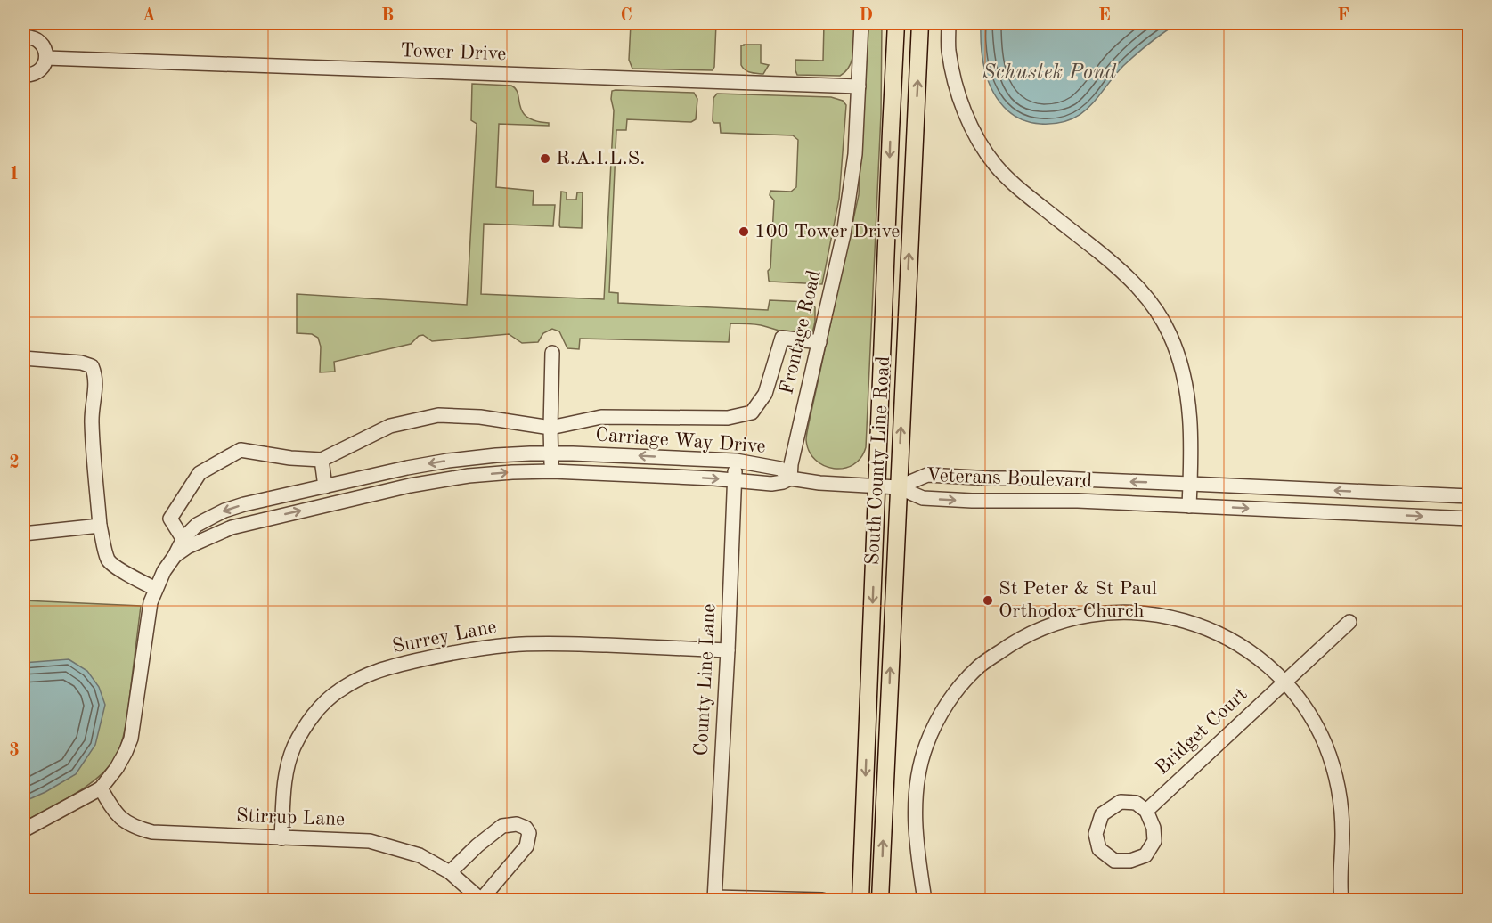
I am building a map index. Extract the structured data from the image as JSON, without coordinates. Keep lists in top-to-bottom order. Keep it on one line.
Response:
{"streets":{"main road":["South County Line Road"],"street":["Tower Drive","Frontage Road","Carriage Way Drive","Veterans Boulevard","Surrey Lane","County Line Lane","Bridget Court","Stirrup Lane"]},"crossings":[["Tower Drive","Frontage Road"],["Frontage Road","Carriage Way Drive"],["Carriage Way Drive","County Line Lane"],["Carriage Way Drive","Stirrup Lane"],["South County Line Road","Veterans Boulevard"],["Surrey Lane","County Line Lane"],["Surrey Lane","Stirrup Lane"]],"water":["Schustek Pond"],"places":["R.A.I.L.S.","100 Tower Drive","St Peter & St Paul Orthodox Church"],"grid":{"columns":["A","B","C","D","E","F"],"rows":["1","2","3"]}}
